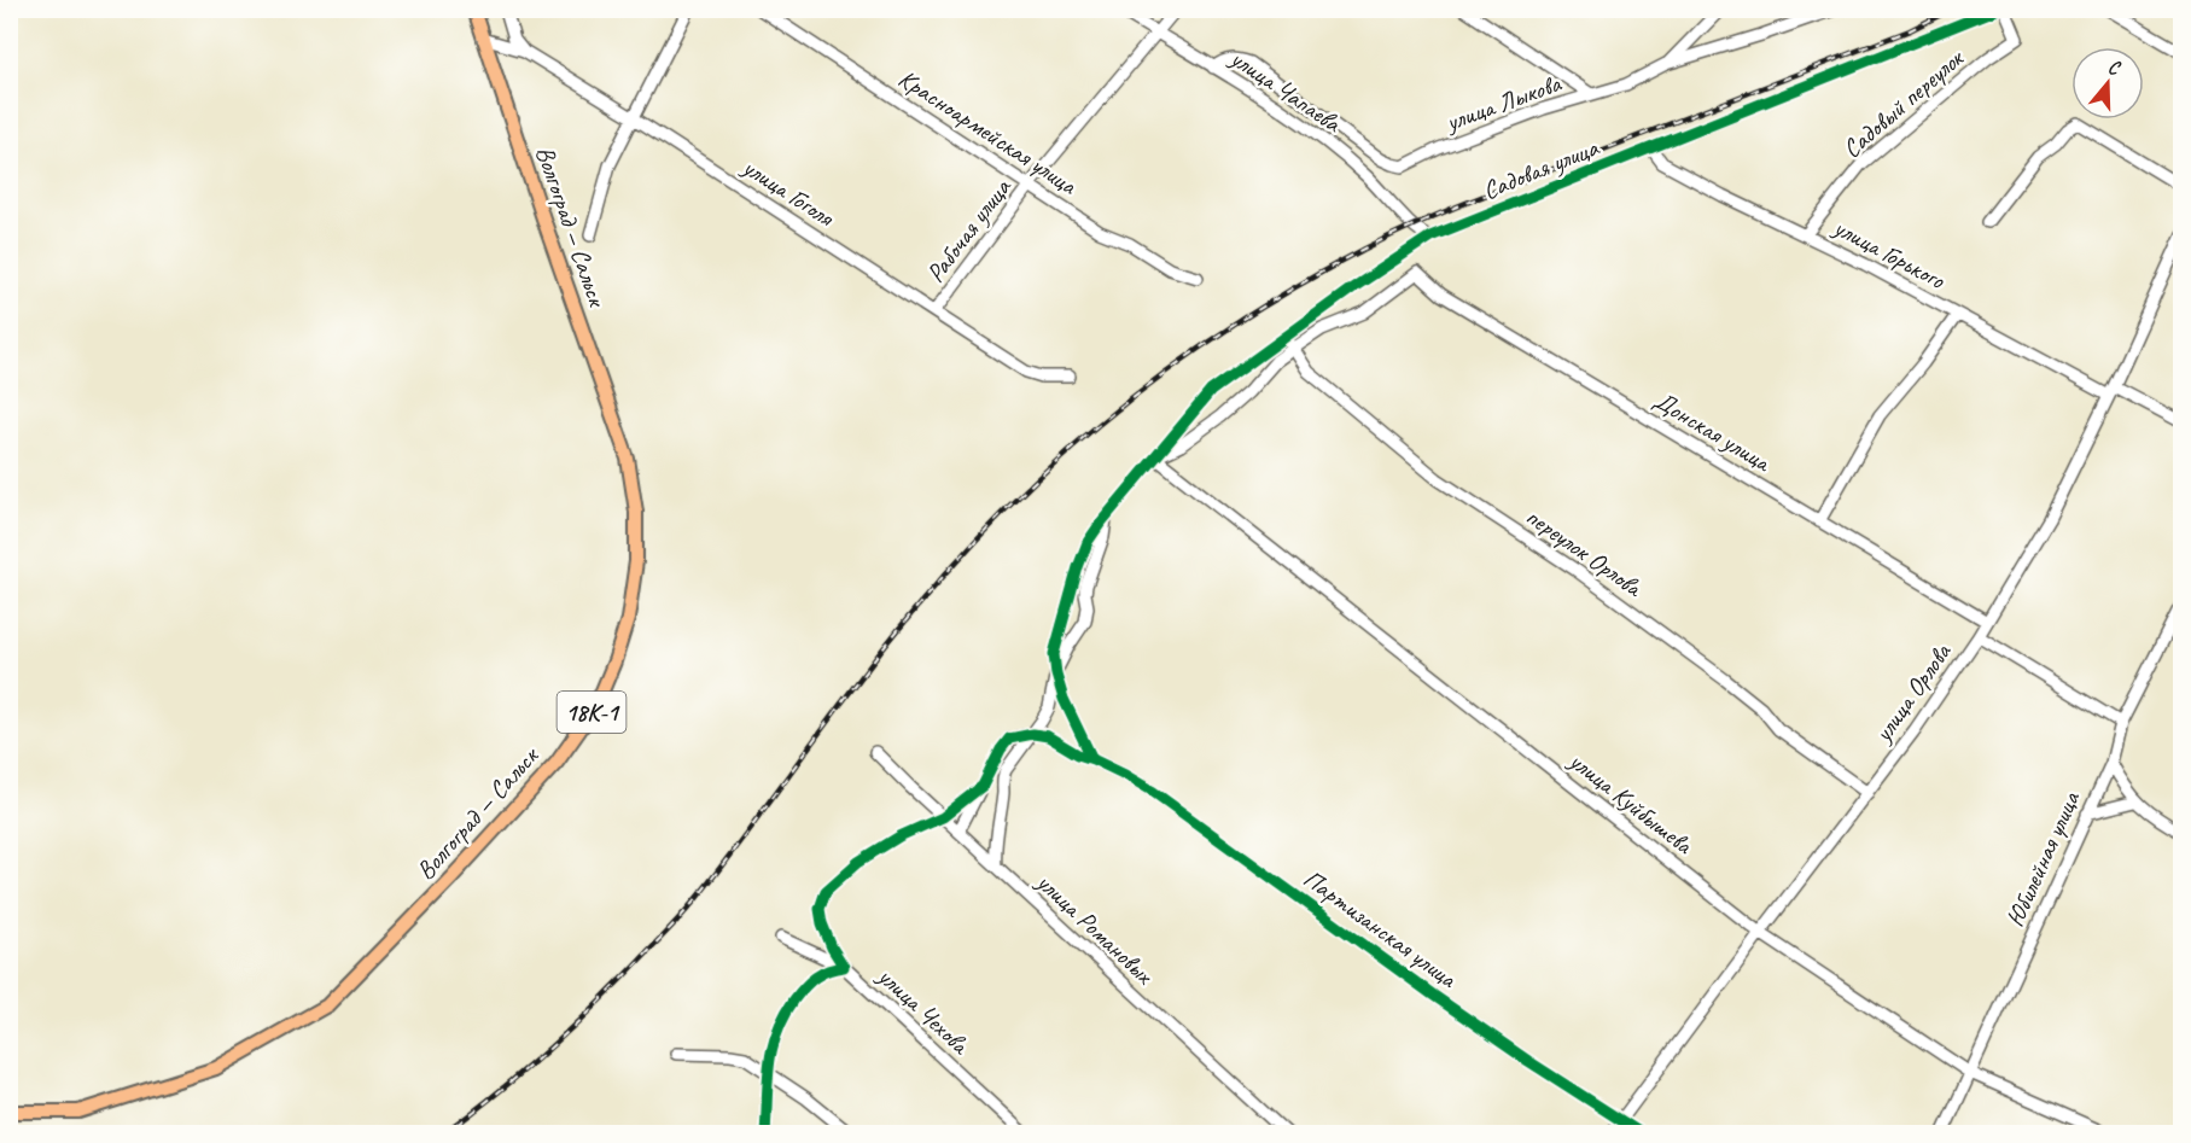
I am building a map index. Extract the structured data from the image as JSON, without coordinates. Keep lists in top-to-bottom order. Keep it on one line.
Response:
{"streets":{"main road":["Волгоград — Сальск","18К-1"],"street":["улица Чапаева","улица Лыкова","Садовый переулок","Красноармейская улица","Садовая улица","улица Гоголя","Рабочая улица","улица Горького","Донская улица","переулок Орлова","улица Орлова","улица Куйбышева","Юбилейная улица","улица Романовых","Партизанская улица","улица Чехова"]},"crossings":[["улица Чапаева","улица Лыкова"],["улица Чапаева","Садовая улица"],["улица Чапаева","Рабочая улица"],["Садовый переулок","улица Горького"],["Красноармейская улица","Рабочая улица"],["Садовая улица","улица Горького"],["Садовая улица","переулок Орлова"],["Садовая улица","улица Куйбышева"],["улица Гоголя","Волгоград — Сальск"],["улица Гоголя","Рабочая улица"],["улица Горького","улица Орлова"],["Донская улица","переулок Орлова"],["Донская улица","улица Орлова"],["переулок Орлова","улица Орлова"],["улица Орлова","улица Куйбышева"],["улица Орлова","Партизанская улица"],["улица Куйбышева","Юбилейная улица"]],"north":"top"}
